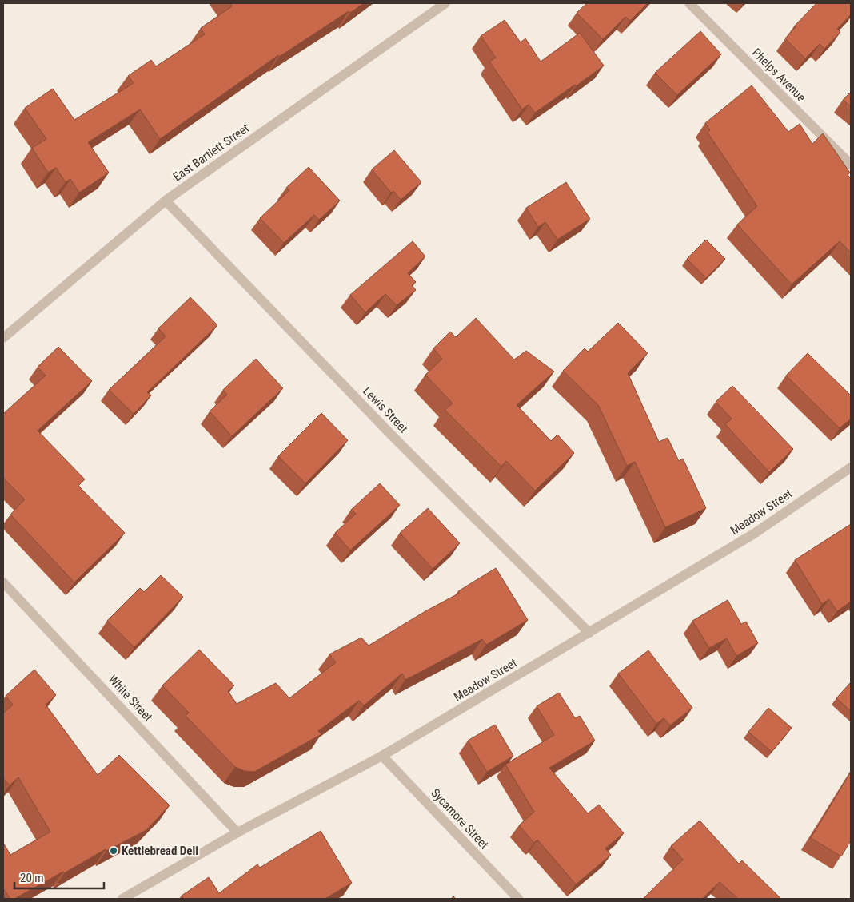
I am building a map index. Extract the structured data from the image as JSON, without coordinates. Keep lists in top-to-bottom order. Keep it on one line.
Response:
{"streets":{"street":["Phelps Avenue","East Bartlett Street","Lewis Street","Meadow Street","White Street","Sycamore Street"]},"crossings":[["East Bartlett Street","Lewis Street"],["Lewis Street","Meadow Street"],["Meadow Street","White Street"],["Meadow Street","Sycamore Street"]],"places":["Kettlebread Deli"],"scale_bar":"20 m"}
